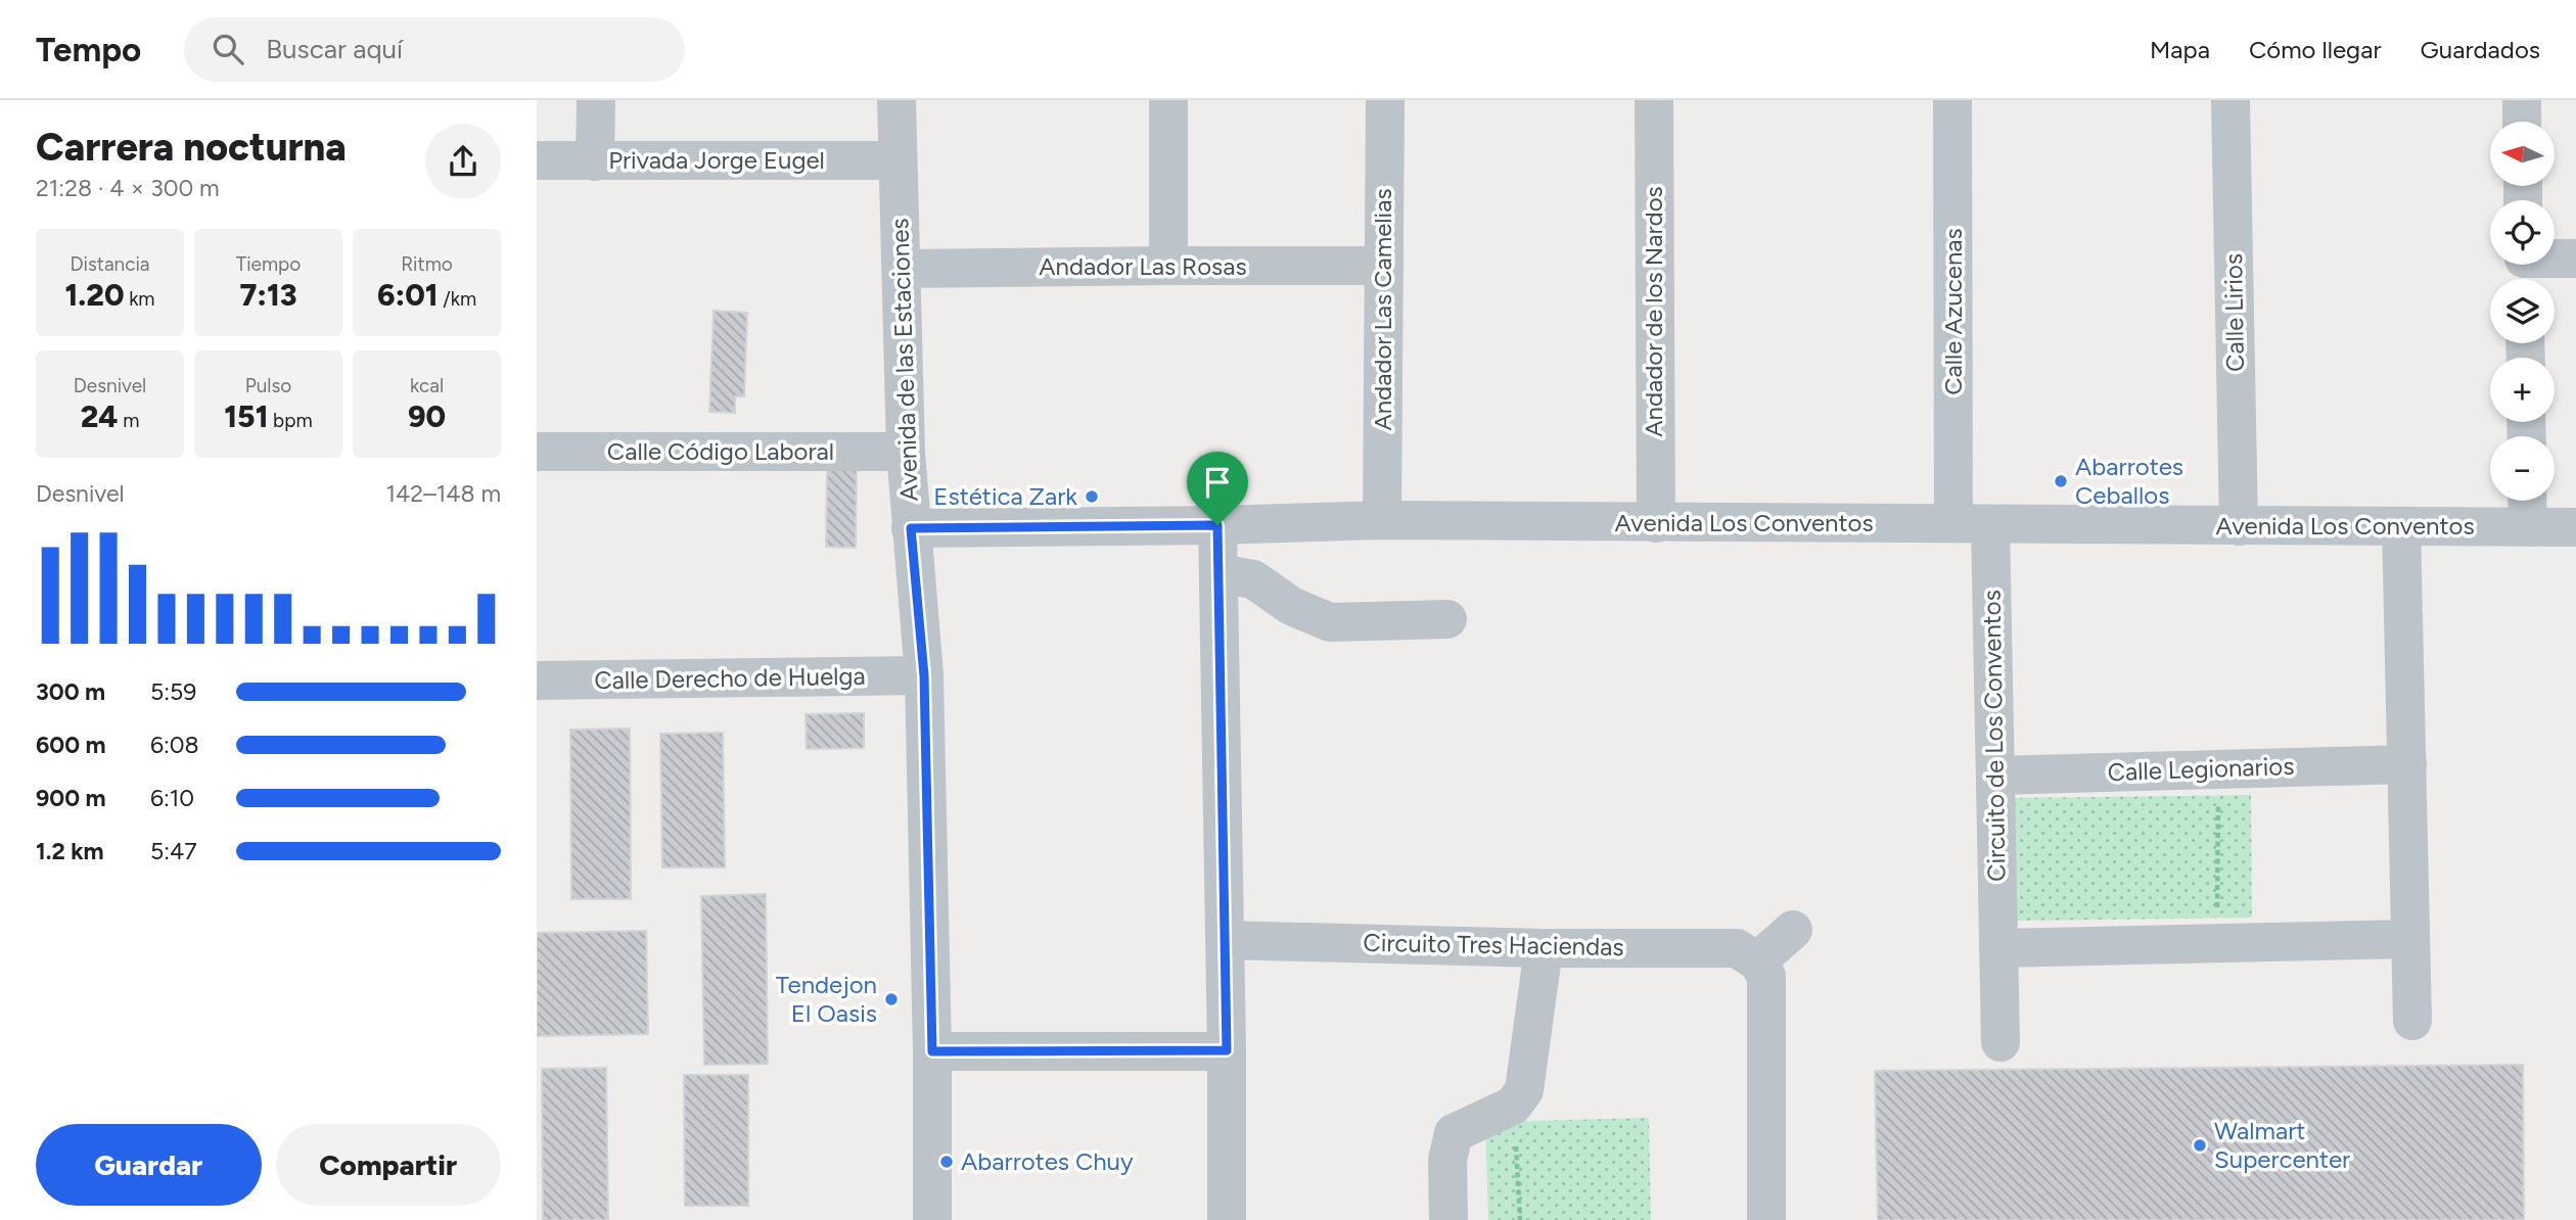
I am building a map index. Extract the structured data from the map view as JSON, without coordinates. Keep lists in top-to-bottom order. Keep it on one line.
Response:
{"streets":{"street":["Privada Jorge Eugel","Andador Las Rosas","Andador Las Camelias","Andador de los Nardos","Calle Azucenas","Calle Lirios","Avenida de las Estaciones","Calle Código Laboral","Avenida Los Conventos","Calle Derecho de Huelga","Circuito de Los Conventos","Calle Legionarios","Circuito Tres Haciendas"]},"crossings":[["Privada Jorge Eugel","Avenida de las Estaciones"],["Andador Las Rosas","Andador Las Camelias"],["Andador Las Rosas","Avenida de las Estaciones"],["Andador Las Camelias","Avenida Los Conventos"],["Andador de los Nardos","Avenida Los Conventos"],["Calle Azucenas","Avenida Los Conventos"],["Calle Azucenas","Circuito de Los Conventos"],["Calle Lirios","Avenida Los Conventos"],["Avenida de las Estaciones","Calle Código Laboral"],["Avenida de las Estaciones","Avenida Los Conventos"],["Avenida de las Estaciones","Calle Derecho de Huelga"],["Avenida Los Conventos","Circuito de Los Conventos"],["Circuito de Los Conventos","Calle Legionarios"]],"places":["Abarrotes Ceballos","Estética Zark","Tendejon El Oasis","Walmart Supercenter","Abarrotes Chuy"],"north":"left","page":{"header":"Tempo","search":"Buscar aquí","nav":["Mapa","Cómo llegar","Guardados"],"heading":["Carrera nocturna","21:28 · 4 × 300 m"],"map_buttons":["+","−"],"stats":[["Distancia","1.20 km"],["Tiempo","7:13"],["Ritmo","6:01 /km"],["Desnivel","24 m"],["Pulso","151 bpm"],["kcal","90"]],"chart":["Desnivel","142–148 m"],"list":[{"name":"300 m","note":"5:59"},{"name":"600 m","note":"6:08"},{"name":"900 m","note":"6:10"},{"name":"1.2 km","note":"5:47"}],"buttons":["Guardar","Compartir"]}}
